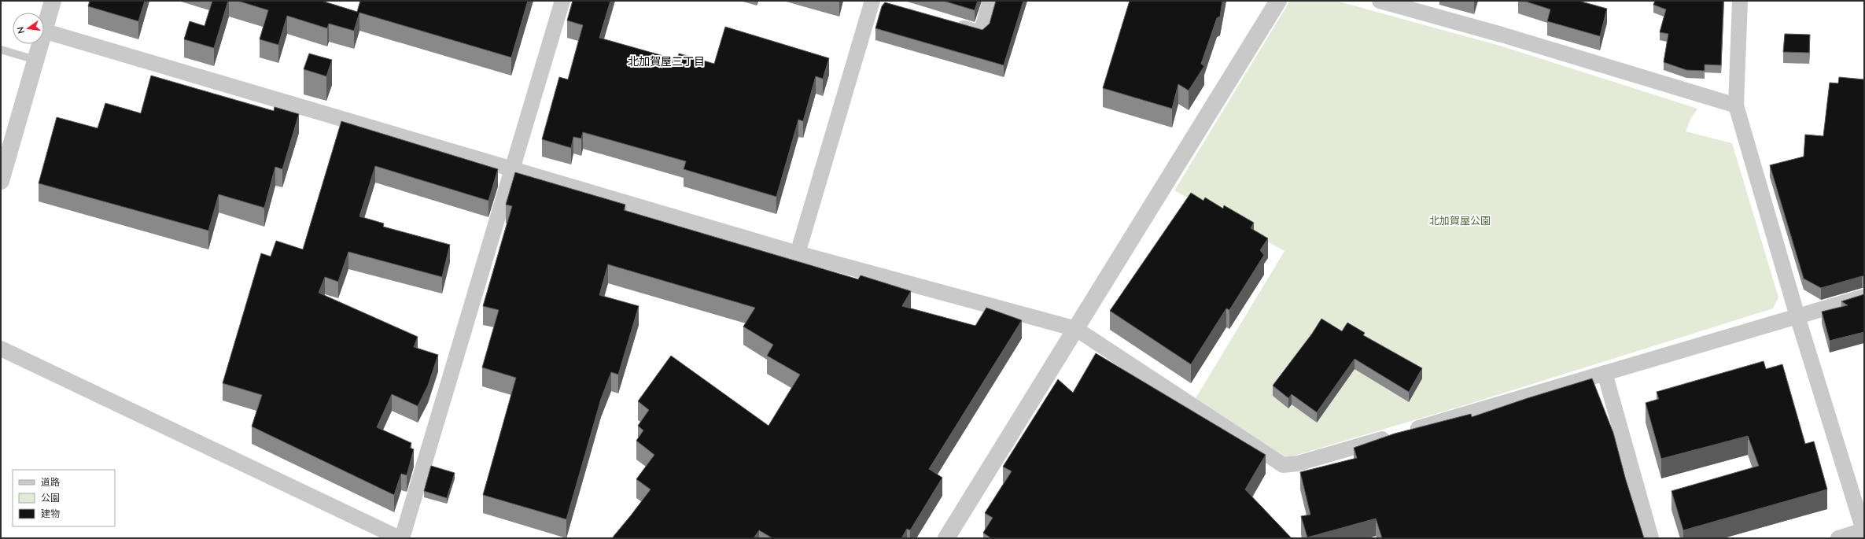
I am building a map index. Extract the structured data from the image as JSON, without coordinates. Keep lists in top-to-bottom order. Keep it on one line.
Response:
{"districts":["北加賀屋三丁目"],"parks":["北加賀屋公園"],"legend":["道路","公園","建物"],"north":"left"}
